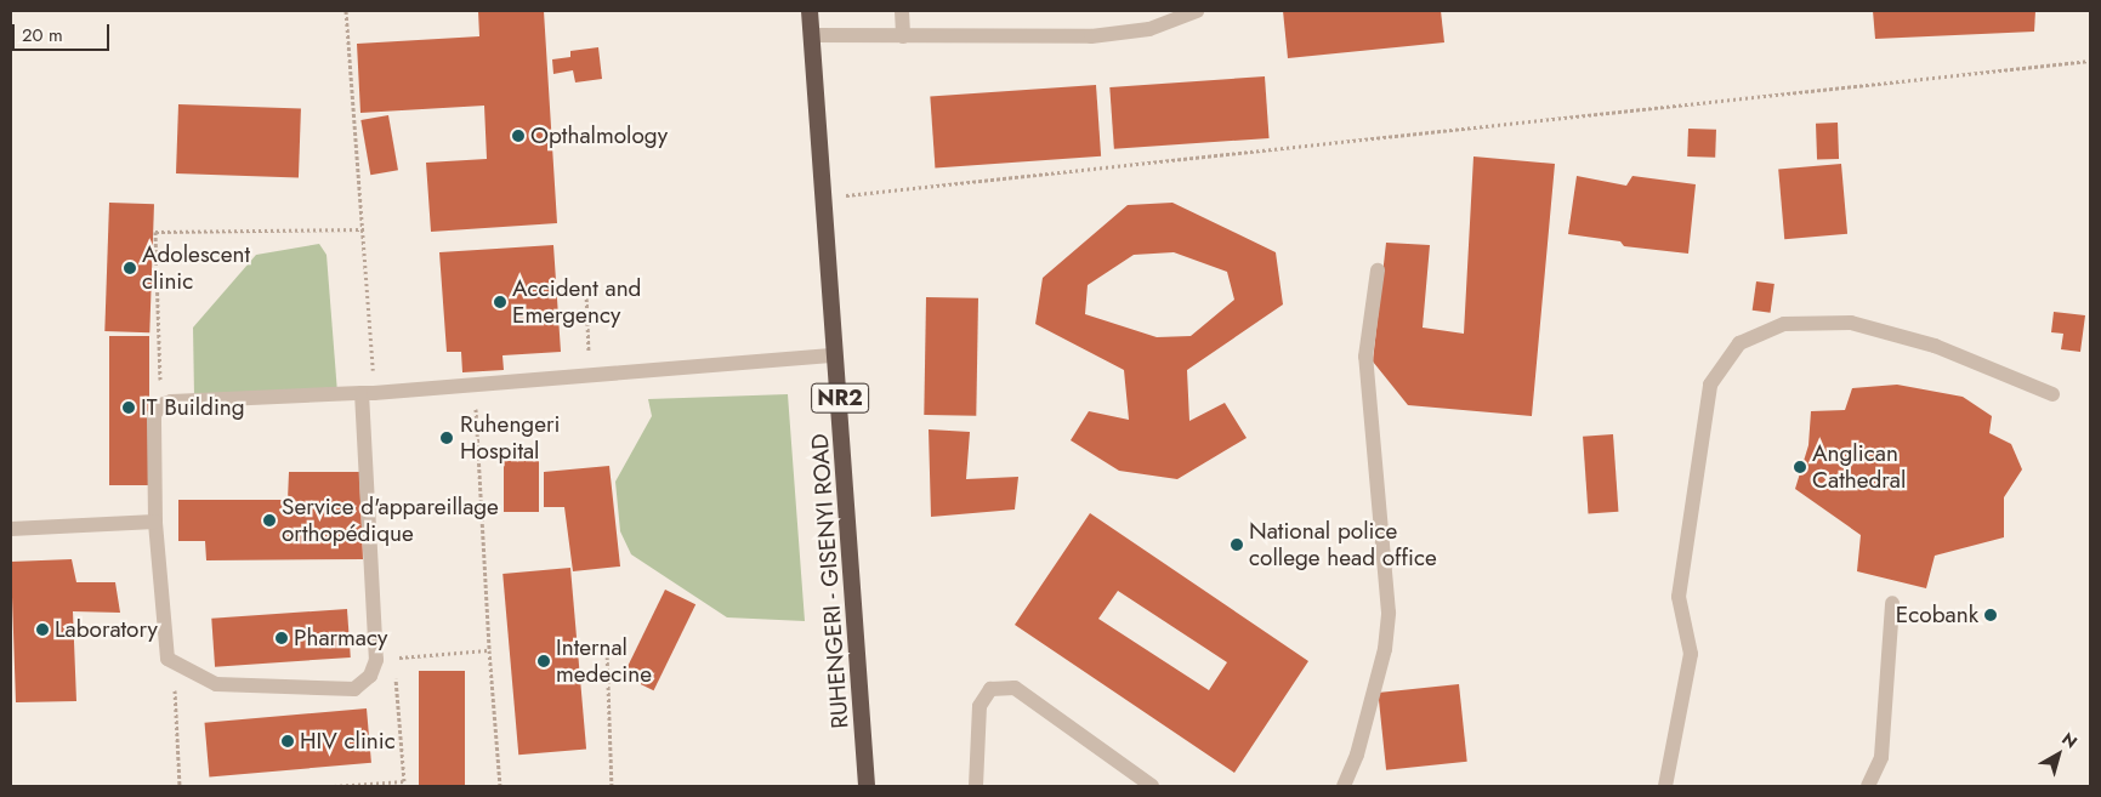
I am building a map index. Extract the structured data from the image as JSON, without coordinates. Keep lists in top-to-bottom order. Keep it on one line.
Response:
{"streets":{"highway":["NR2","RUHENGERI - GISENYI ROAD"]},"places":["Opthalmology","Adolescent clinic","Accident and Emergency","IT Building","Ruhengeri Hospital","Anglican Cathedral","Service d'appareillage orthopédique","National police college head office","Ecobank","Laboratory","Pharmacy","Internal medecine","HIV clinic"],"scale_bar":"20 m","north":"top right"}
